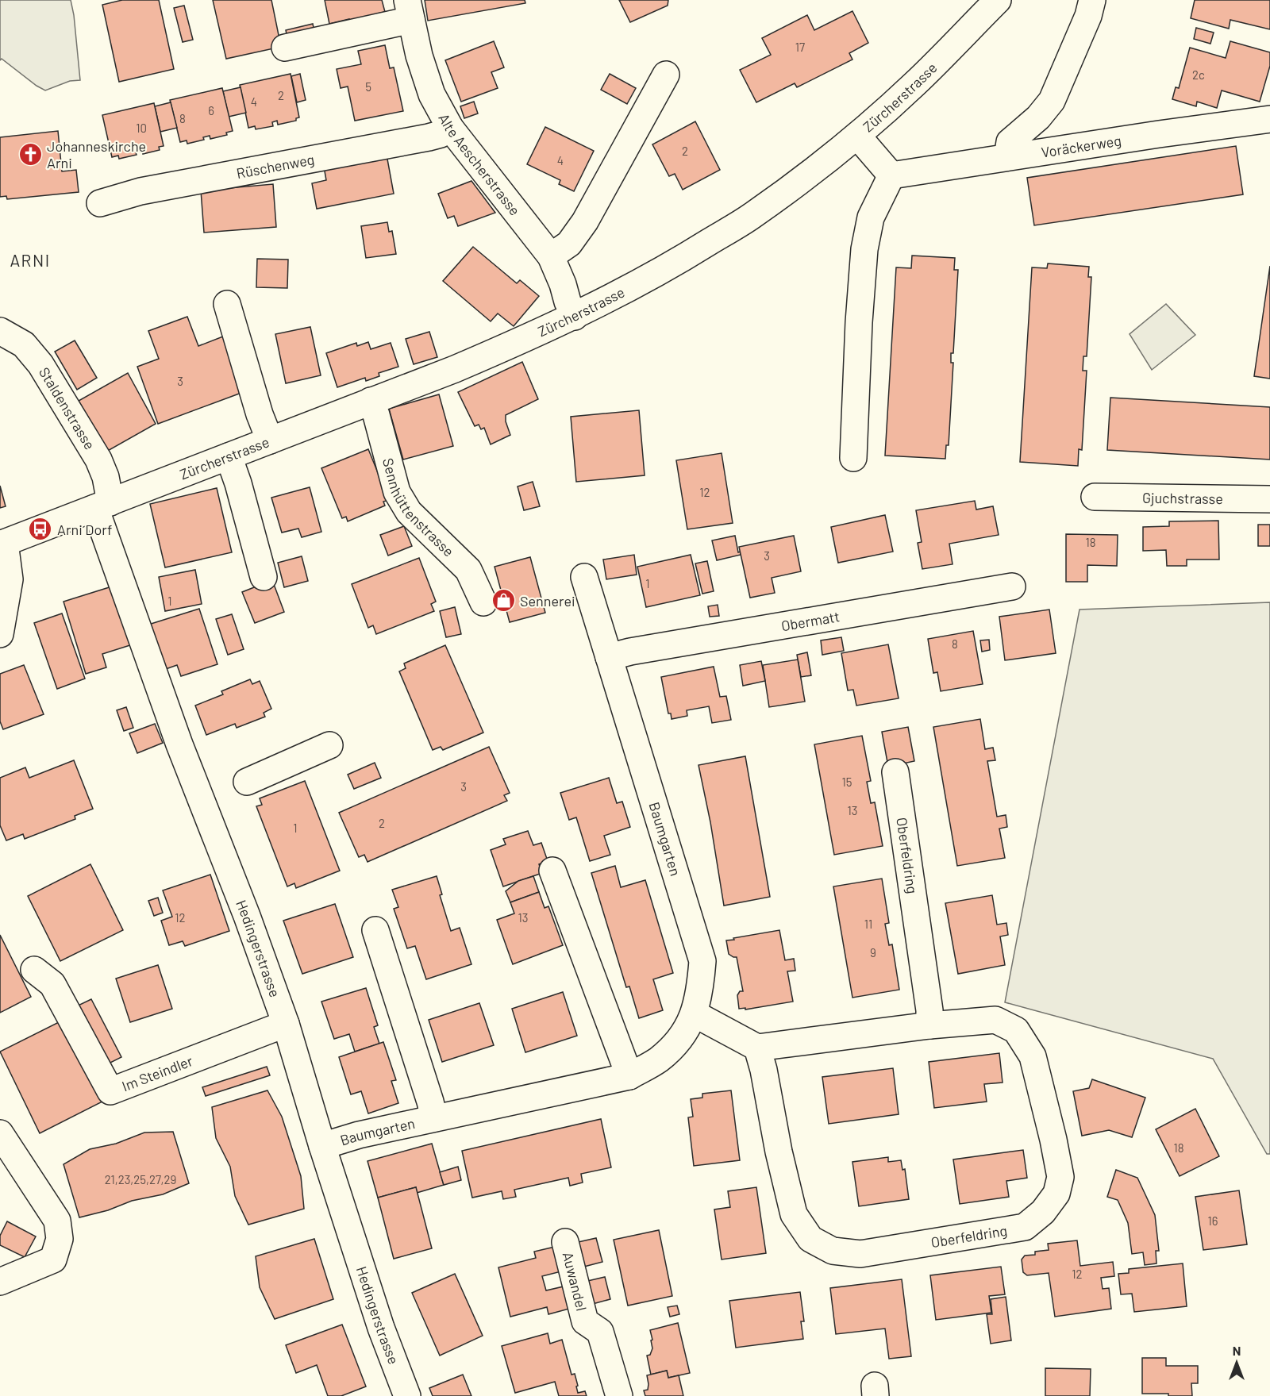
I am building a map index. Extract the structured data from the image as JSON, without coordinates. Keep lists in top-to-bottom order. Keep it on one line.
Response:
{"streets":{"street":["Zürcherstrasse","Voräckerweg","Alte Aescherstrasse","Rüschenweg","Staldenstrasse","Gjuchstrasse","Sennhüttenstrasse","Obermatt","Baumgarten","Oberfeldring","Hedingerstrasse","Im Steindler","Auwandel"]},"crossings":[["Zürcherstrasse","Alte Aescherstrasse"],["Zürcherstrasse","Staldenstrasse"],["Zürcherstrasse","Sennhüttenstrasse"],["Zürcherstrasse","Hedingerstrasse"],["Alte Aescherstrasse","Rüschenweg"],["Staldenstrasse","Hedingerstrasse"],["Obermatt","Baumgarten"],["Baumgarten","Hedingerstrasse"],["Hedingerstrasse","Im Steindler"]],"districts":["ARNI"],"places":{"church":["Johanneskirche Arni"],"bus stop":["Arni Dorf"],"shop":["Sennerei"]},"house_numbers":["17","2c","5","2","4","6","8","10","2","4","3","12","18","3","1","1","8","15","3","13","2","1","12","13","11","9","18","21,23,25,27,29","16","12"],"north":"top"}
